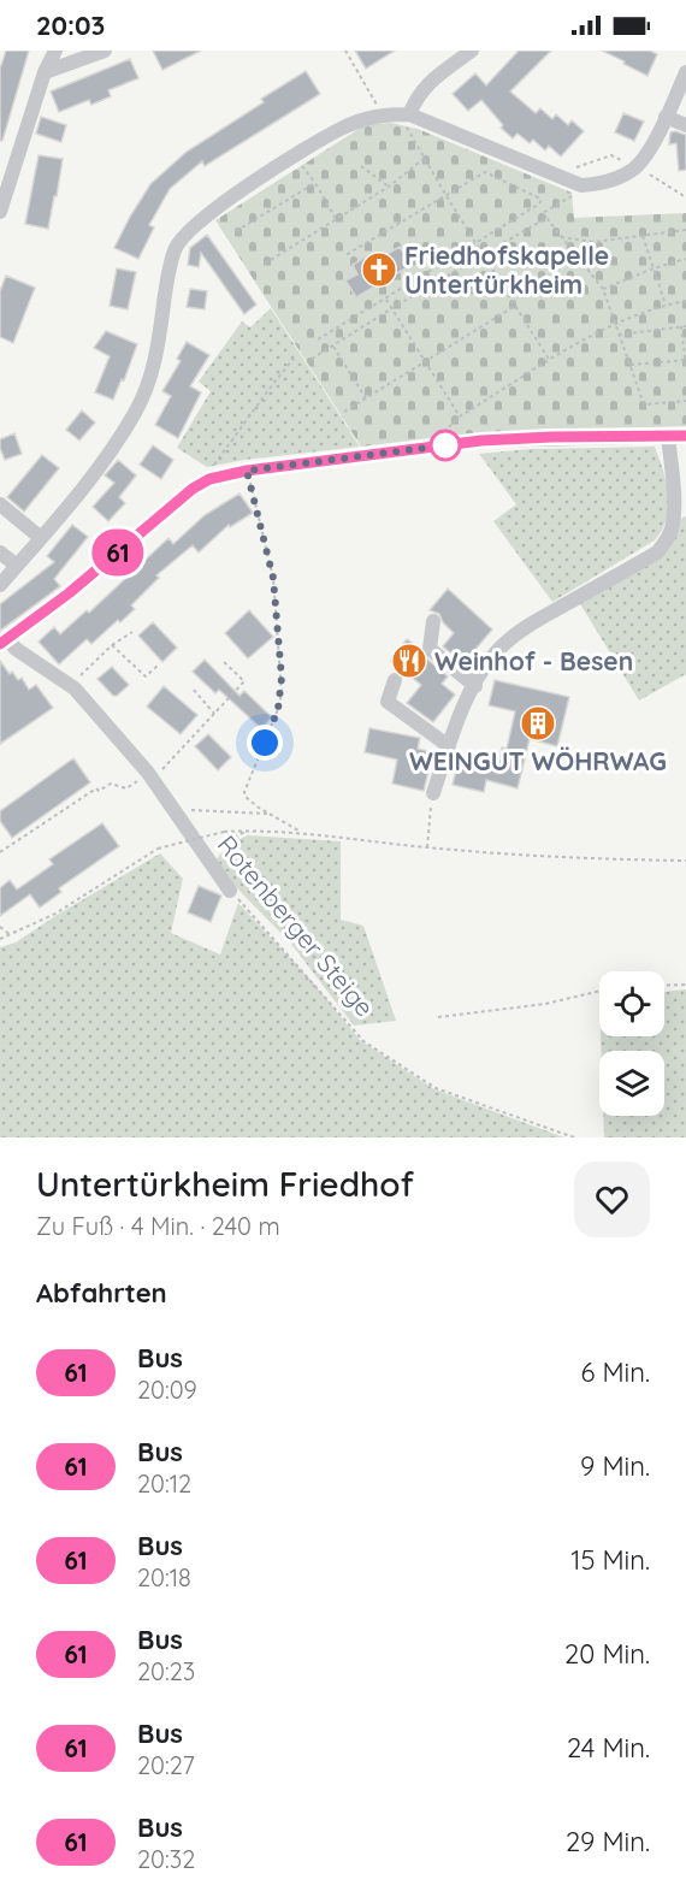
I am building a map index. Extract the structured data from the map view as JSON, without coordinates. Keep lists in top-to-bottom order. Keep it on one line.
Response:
{"streets":{"street":["Rotenberger Steige"]},"places":{"church":["Friedhofskapelle Untertürkheim"],"restaurant":["Weinhof - Besen"],"building":["WEINGUT WÖHRWAG"]},"lines":["bus line 61"],"page":{"status":"20:03","on_map":"61","heading":[["Untertürkheim Friedhof","Zu Fuß · 4 Min. · 240 m"],"Abfahrten"],"list":[{"mark":"61","name":"Bus","note":"20:09","value":"6 Min."},{"mark":"61","name":"Bus","note":"20:12","value":"9 Min."},{"mark":"61","name":"Bus","note":"20:18","value":"15 Min."},{"mark":"61","name":"Bus","note":"20:23","value":"20 Min."},{"mark":"61","name":"Bus","note":"20:27","value":"24 Min."},{"mark":"61","name":"Bus","note":"20:32","value":"29 Min."}]}}
